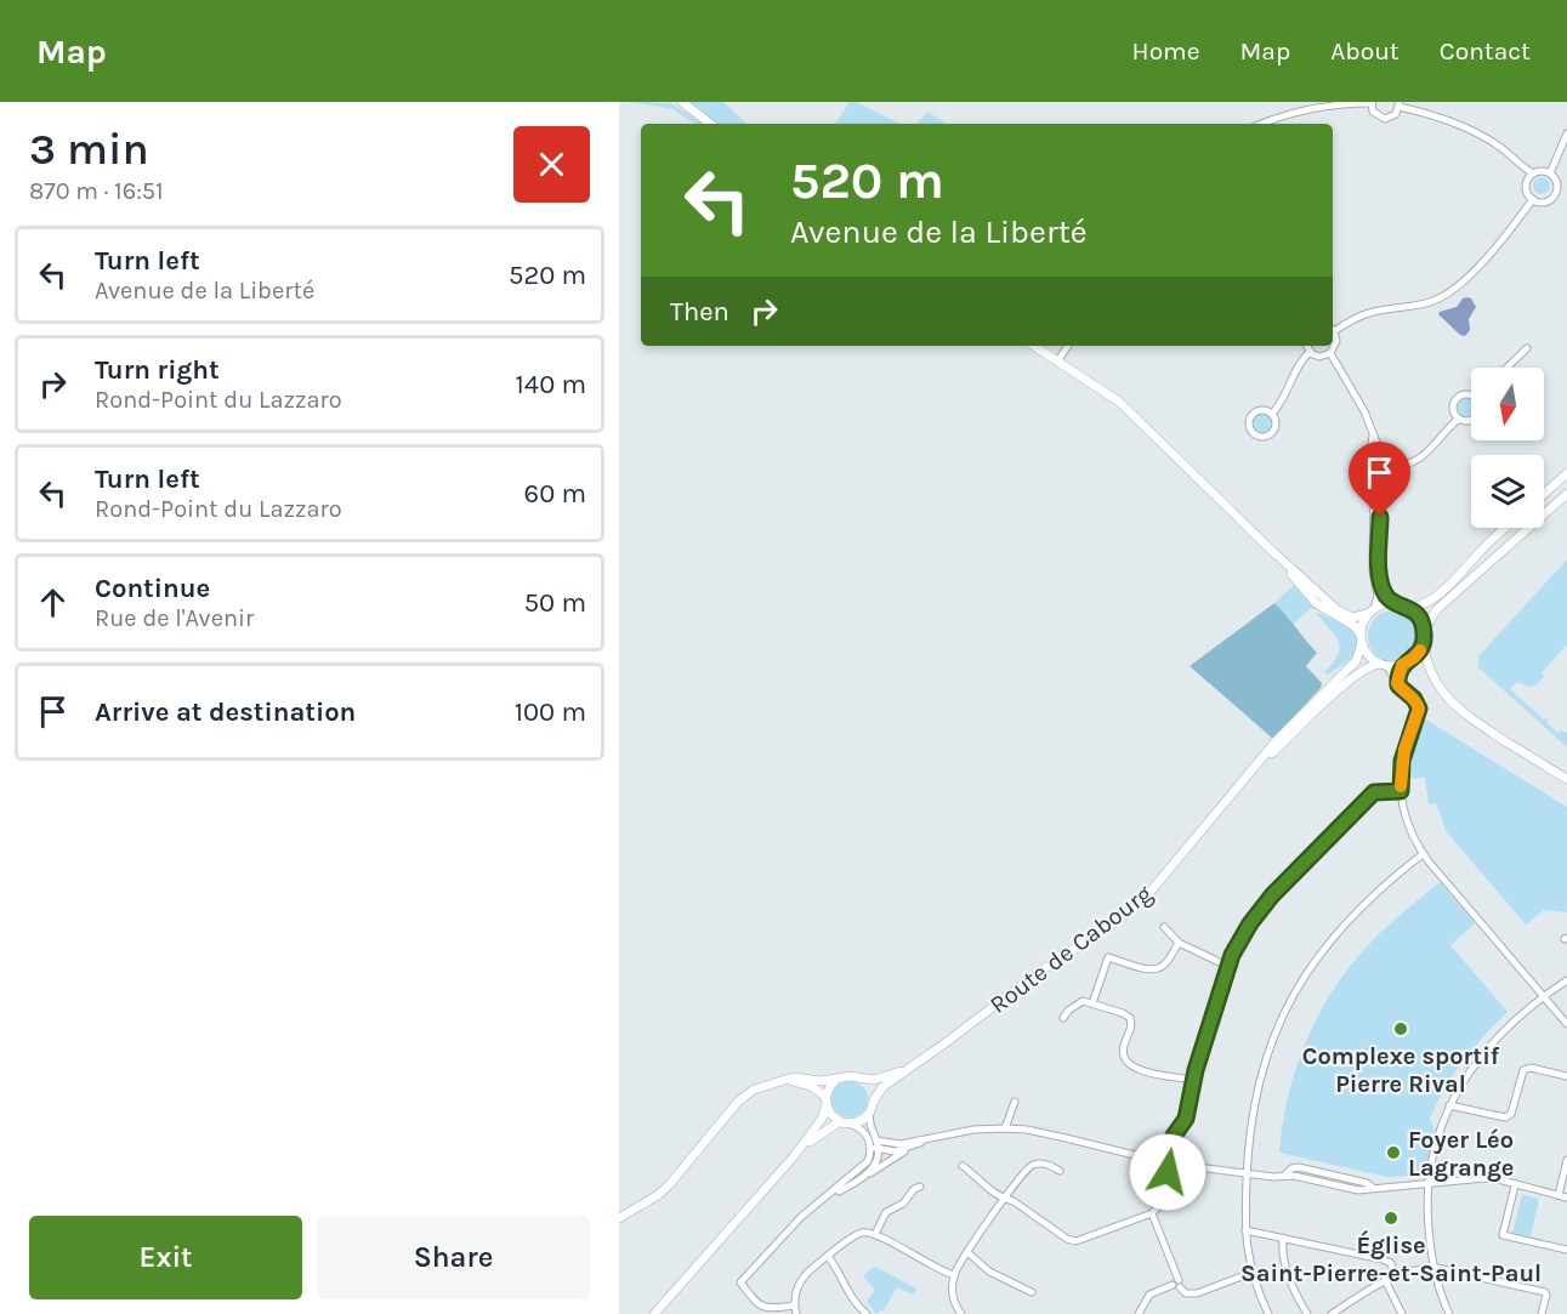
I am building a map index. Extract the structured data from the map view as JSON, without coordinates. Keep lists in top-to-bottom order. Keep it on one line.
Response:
{"streets":{"main road":["Route de Cabourg"]},"places":["Complexe sportif Pierre Rival","Foyer Léo Lagrange","Église Saint-Pierre-et-Saint-Paul"],"north":"bottom","page":{"header":"Map","nav":["Home","Map","About","Contact"],"heading":["3 min","870 m · 16:51"],"turn":["520 m","Avenue de la Liberté"],"list":[{"name":"Turn left","note":"Avenue de la Liberté","value":"520 m"},{"name":"Turn right","note":"Rond-Point du Lazzaro","value":"140 m"},{"name":"Turn left","note":"Rond-Point du Lazzaro","value":"60 m"},{"name":"Continue","note":"Rue de l'Avenir","value":"50 m"},{"name":"Arrive at destination","value":"100 m"}],"then":"Then","buttons":["Exit","Share"]}}
